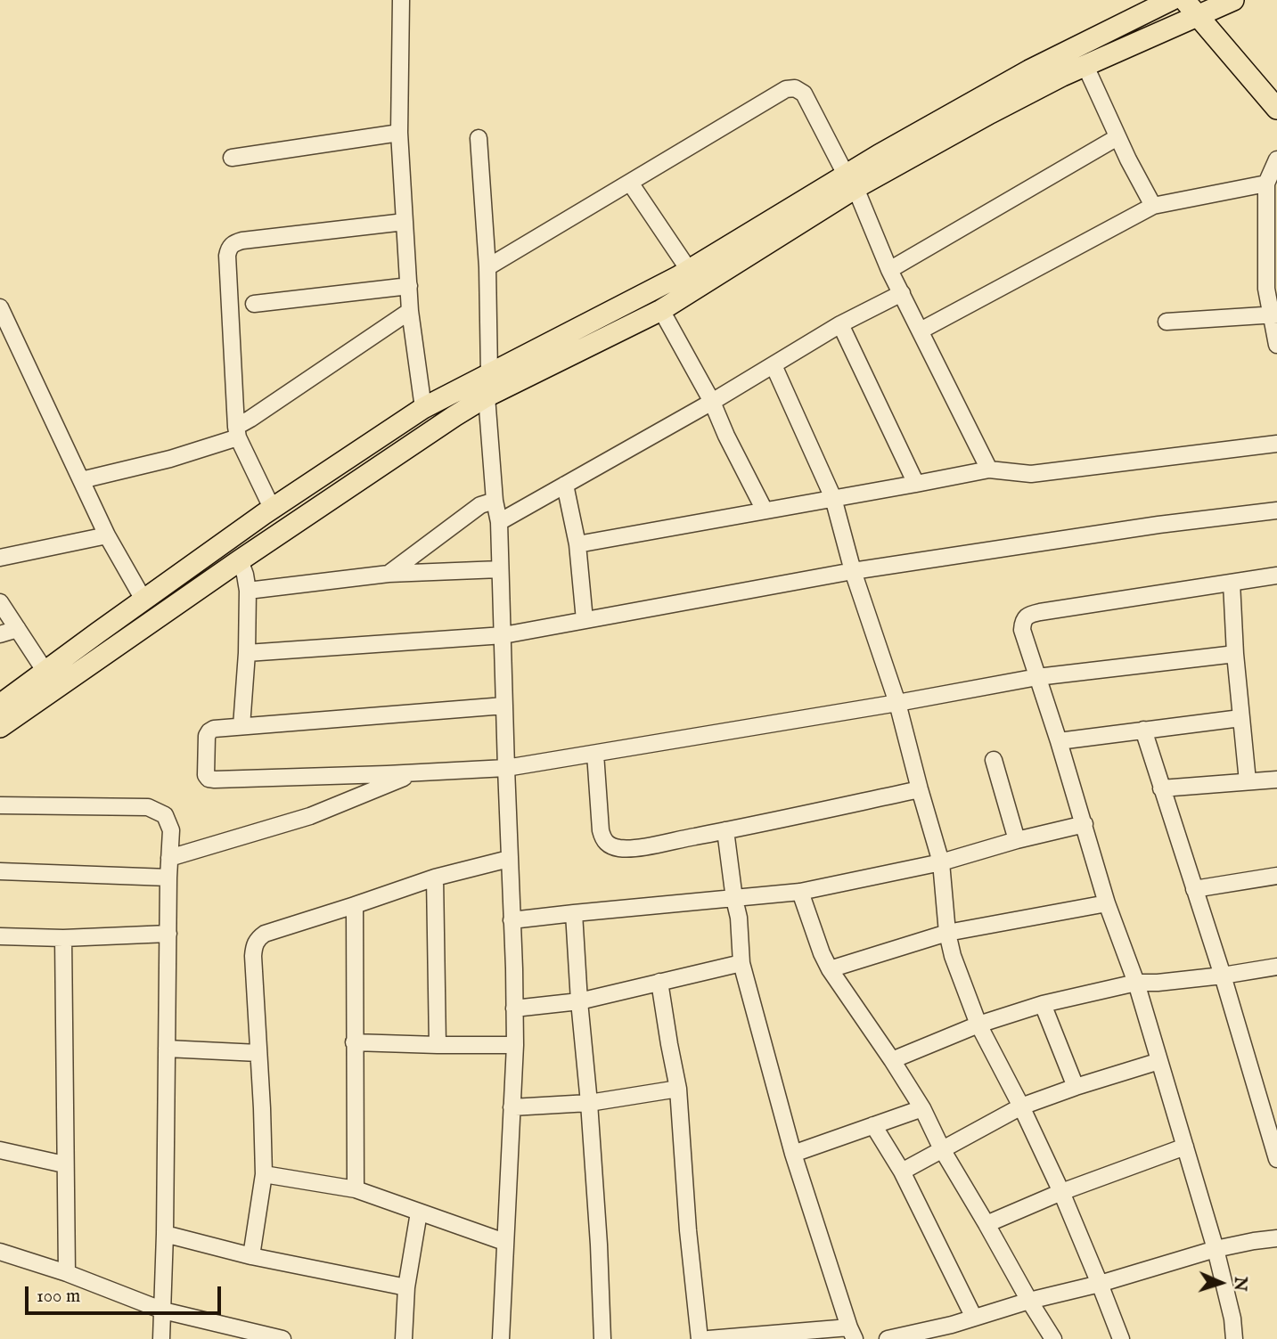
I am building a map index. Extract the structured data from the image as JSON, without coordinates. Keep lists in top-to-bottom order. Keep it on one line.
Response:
{"scale_bar":"100 m","north":"right"}
